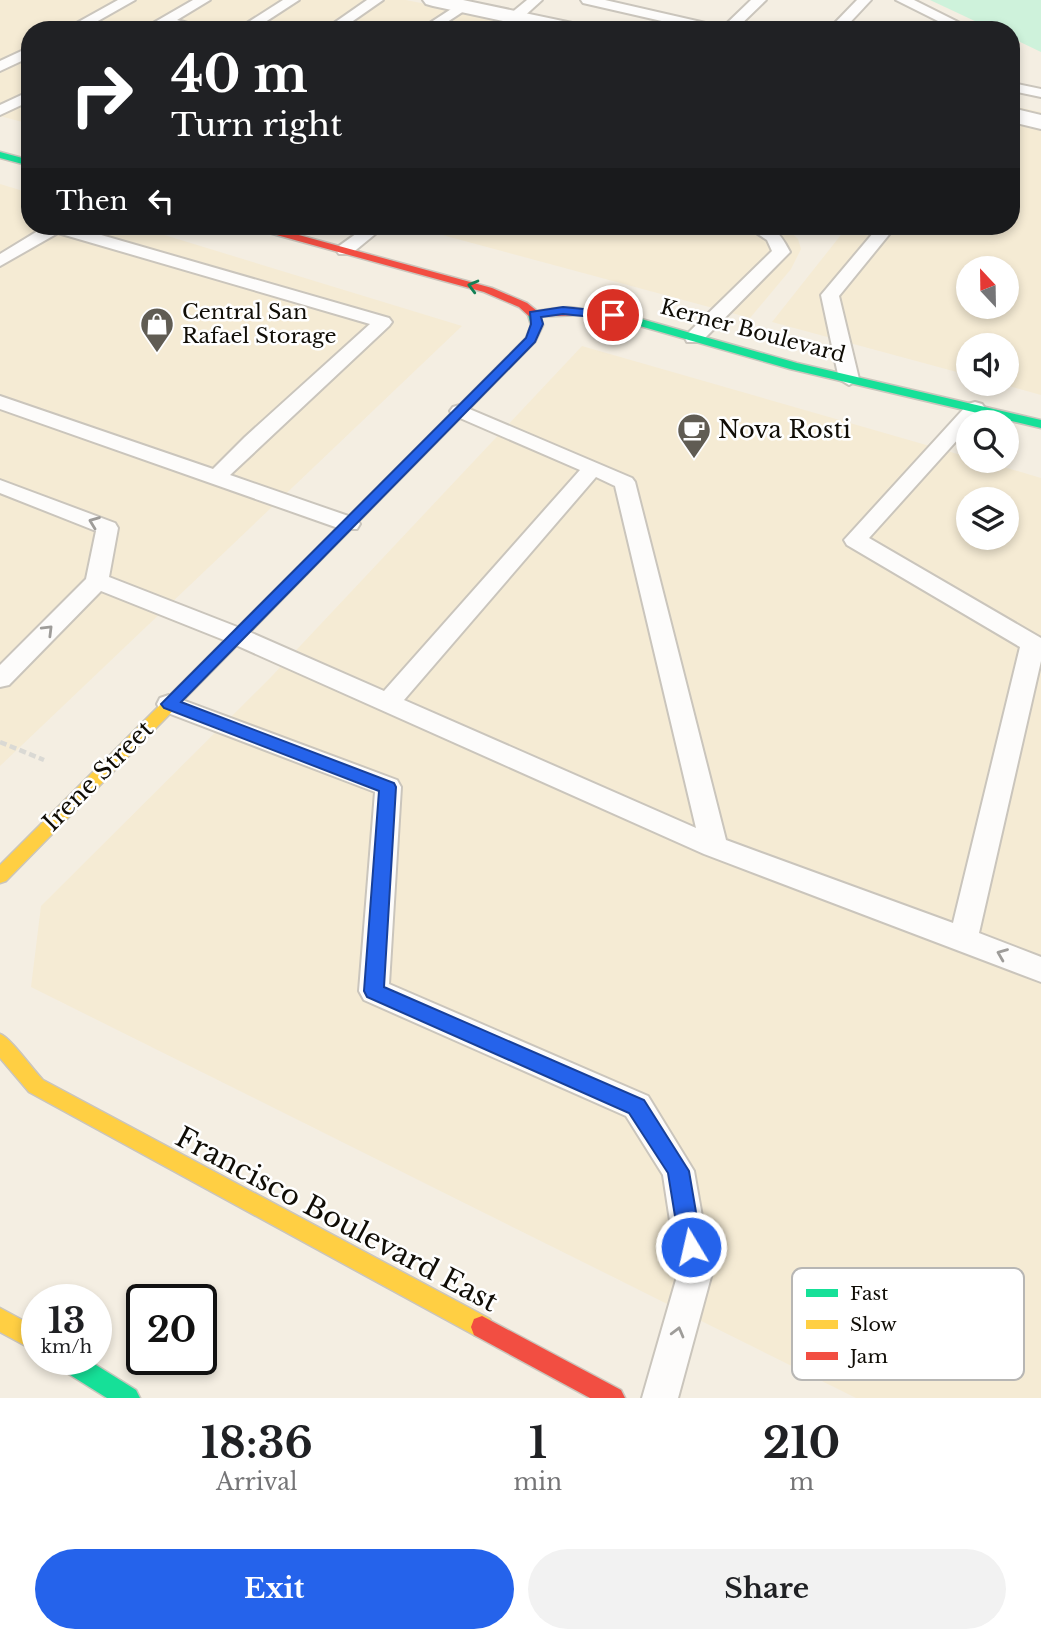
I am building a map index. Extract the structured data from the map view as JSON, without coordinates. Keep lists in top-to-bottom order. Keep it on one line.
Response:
{"streets":{"main road":["Kerner Boulevard","Irene Street","Francisco Boulevard East"]},"crossings":[["Kerner Boulevard","Irene Street"]],"places":{"shop":["Central San Rafael Storage"],"cafe":["Nova Rosti"]},"legend":["Fast","Slow","Jam"],"north":"top","page":{"turn":["40 m","Turn right"],"then":"Then","speed":"13 km/h","limit":"20","eta":["18:36","Arrival","1","min","210","m"],"buttons":["Exit","Share"]}}
